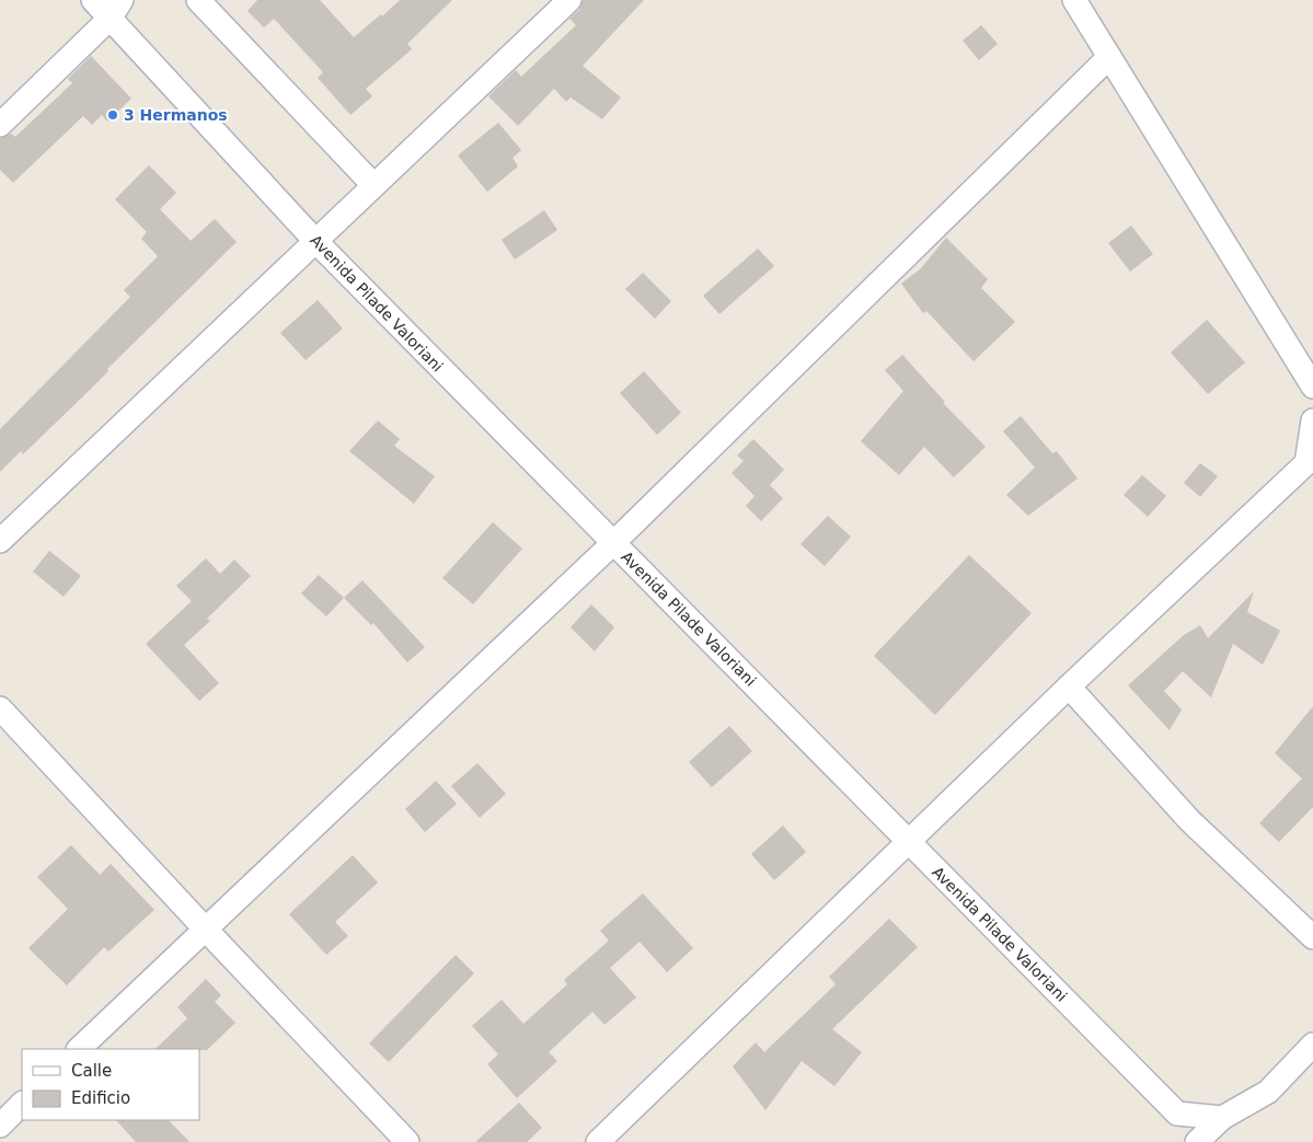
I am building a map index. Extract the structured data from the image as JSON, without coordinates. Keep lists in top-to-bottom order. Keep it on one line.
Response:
{"streets":{"street":["Avenida Pilade Valoriani"]},"places":["3 Hermanos"],"legend":["Calle","Edificio"]}
